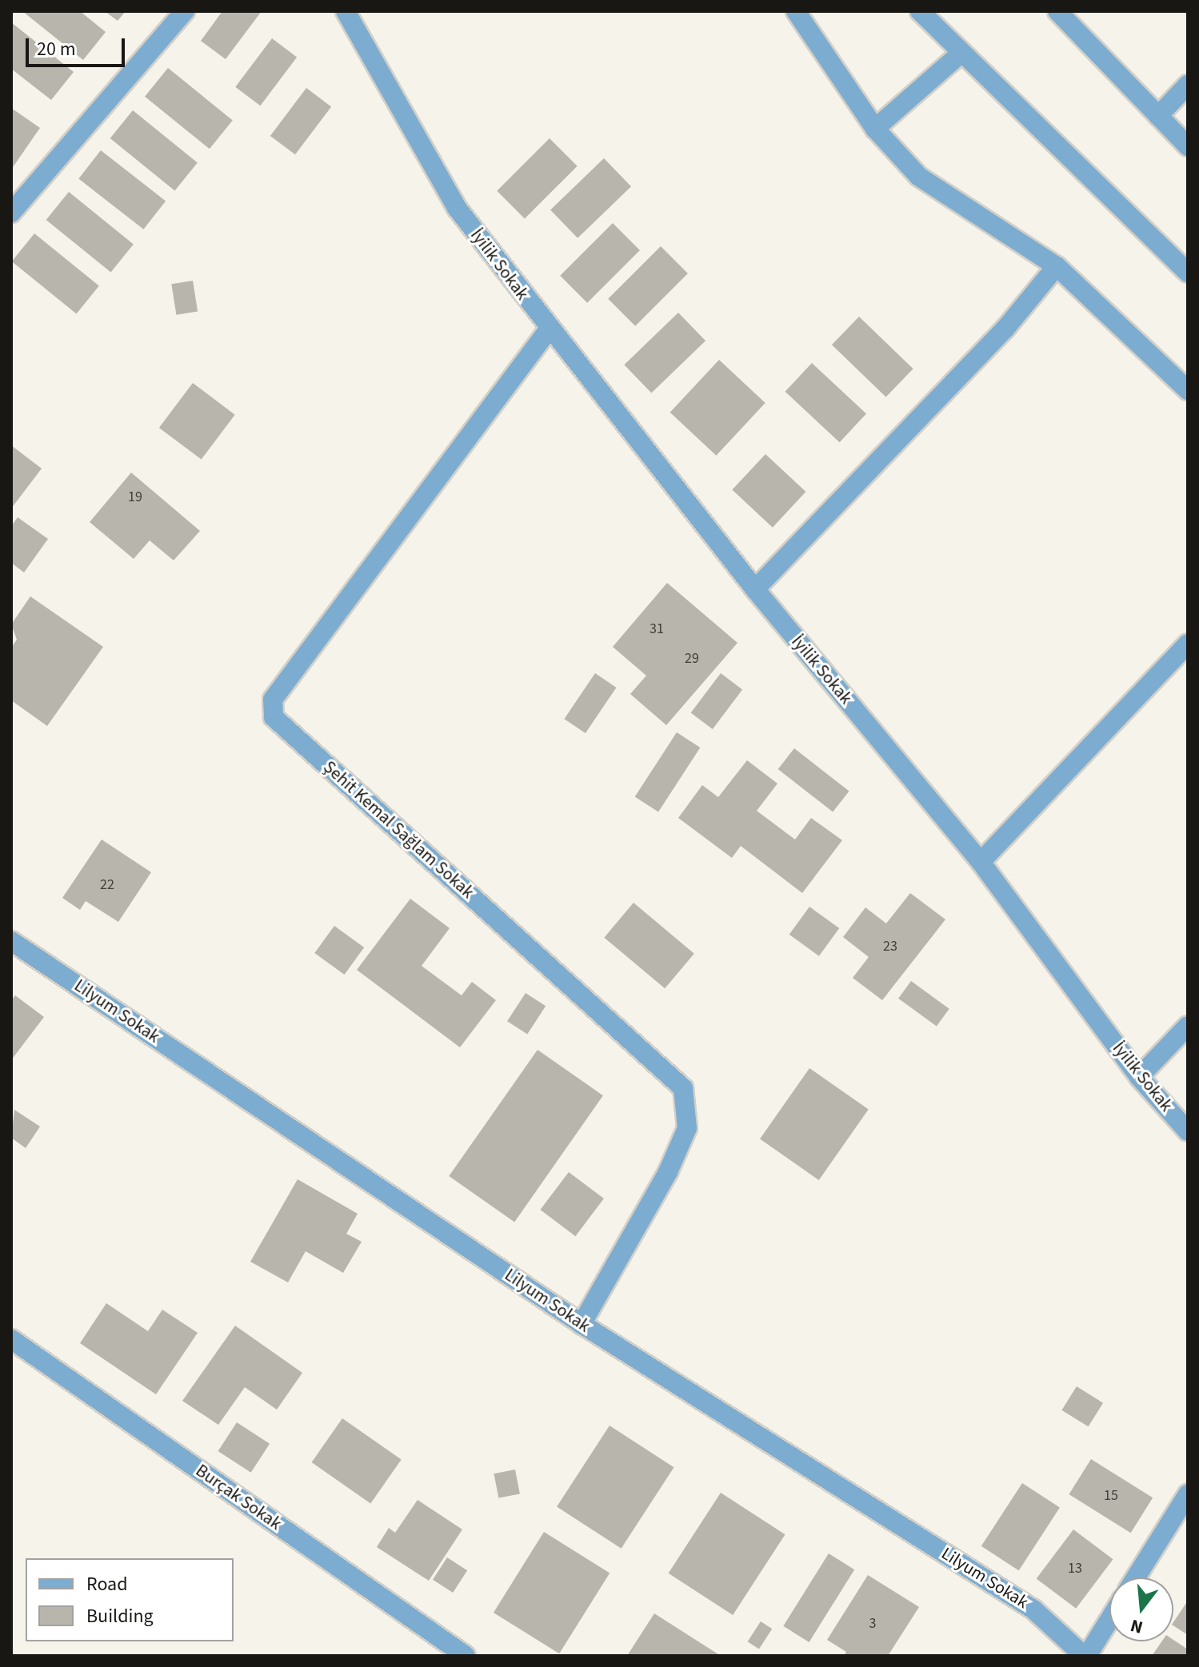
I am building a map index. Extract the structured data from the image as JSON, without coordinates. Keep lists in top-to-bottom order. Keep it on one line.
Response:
{"streets":{"street":["İyilik Sokak","Şehit Kemal Sağlam Sokak","Lilyum Sokak","Burçak Sokak"]},"crossings":[["İyilik Sokak","Şehit Kemal Sağlam Sokak"],["Şehit Kemal Sağlam Sokak","Lilyum Sokak"]],"house_numbers":["19","31","29","22","23","15","13","3"],"legend":["Road","Building"],"scale_bar":"20 m","north":"bottom"}
